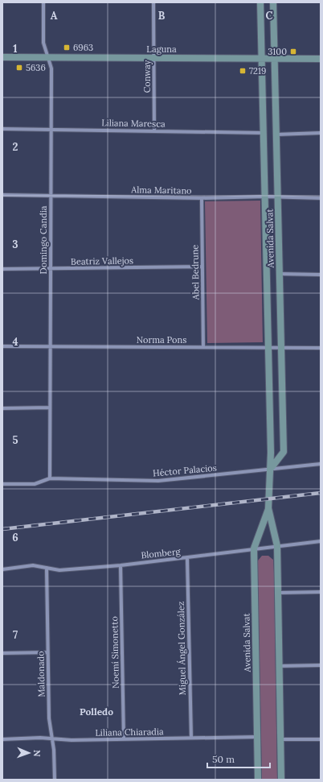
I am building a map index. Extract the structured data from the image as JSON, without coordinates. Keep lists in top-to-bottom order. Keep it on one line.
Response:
{"streets":{"street":["Laguna","Conway","Liliana Maresca","Alma Maritano","Avenida Salvat","Domingo Candia","Beatriz Vallejos","Abel Bedrune","Norma Pons","Héctor Palacios","Blomberg","Miguel Ángel González","Noemí Simonetto","Maldonado","Liliana Chiaradia"]},"crossings":[["Laguna","Conway"],["Laguna","Avenida Salvat"],["Laguna","Domingo Candia"],["Conway","Liliana Maresca"],["Liliana Maresca","Avenida Salvat"],["Liliana Maresca","Domingo Candia"],["Alma Maritano","Avenida Salvat"],["Alma Maritano","Domingo Candia"],["Alma Maritano","Abel Bedrune"],["Avenida Salvat","Norma Pons"],["Avenida Salvat","Héctor Palacios"],["Avenida Salvat","Blomberg"],["Avenida Salvat","Liliana Chiaradia"],["Domingo Candia","Beatriz Vallejos"],["Domingo Candia","Norma Pons"],["Domingo Candia","Héctor Palacios"],["Beatriz Vallejos","Abel Bedrune"],["Abel Bedrune","Norma Pons"],["Blomberg","Miguel Ángel González"],["Blomberg","Noemí Simonetto"],["Blomberg","Maldonado"],["Miguel Ángel González","Liliana Chiaradia"],["Noemí Simonetto","Liliana Chiaradia"],["Maldonado","Liliana Chiaradia"]],"districts":["Polledo"],"places":{"transit":["6963","3100","5636","7219"]},"scale_bar":"50 m","north":"right","grid":{"columns":["A","B","C"],"rows":["1","2","3","4","5","6","7"]}}
